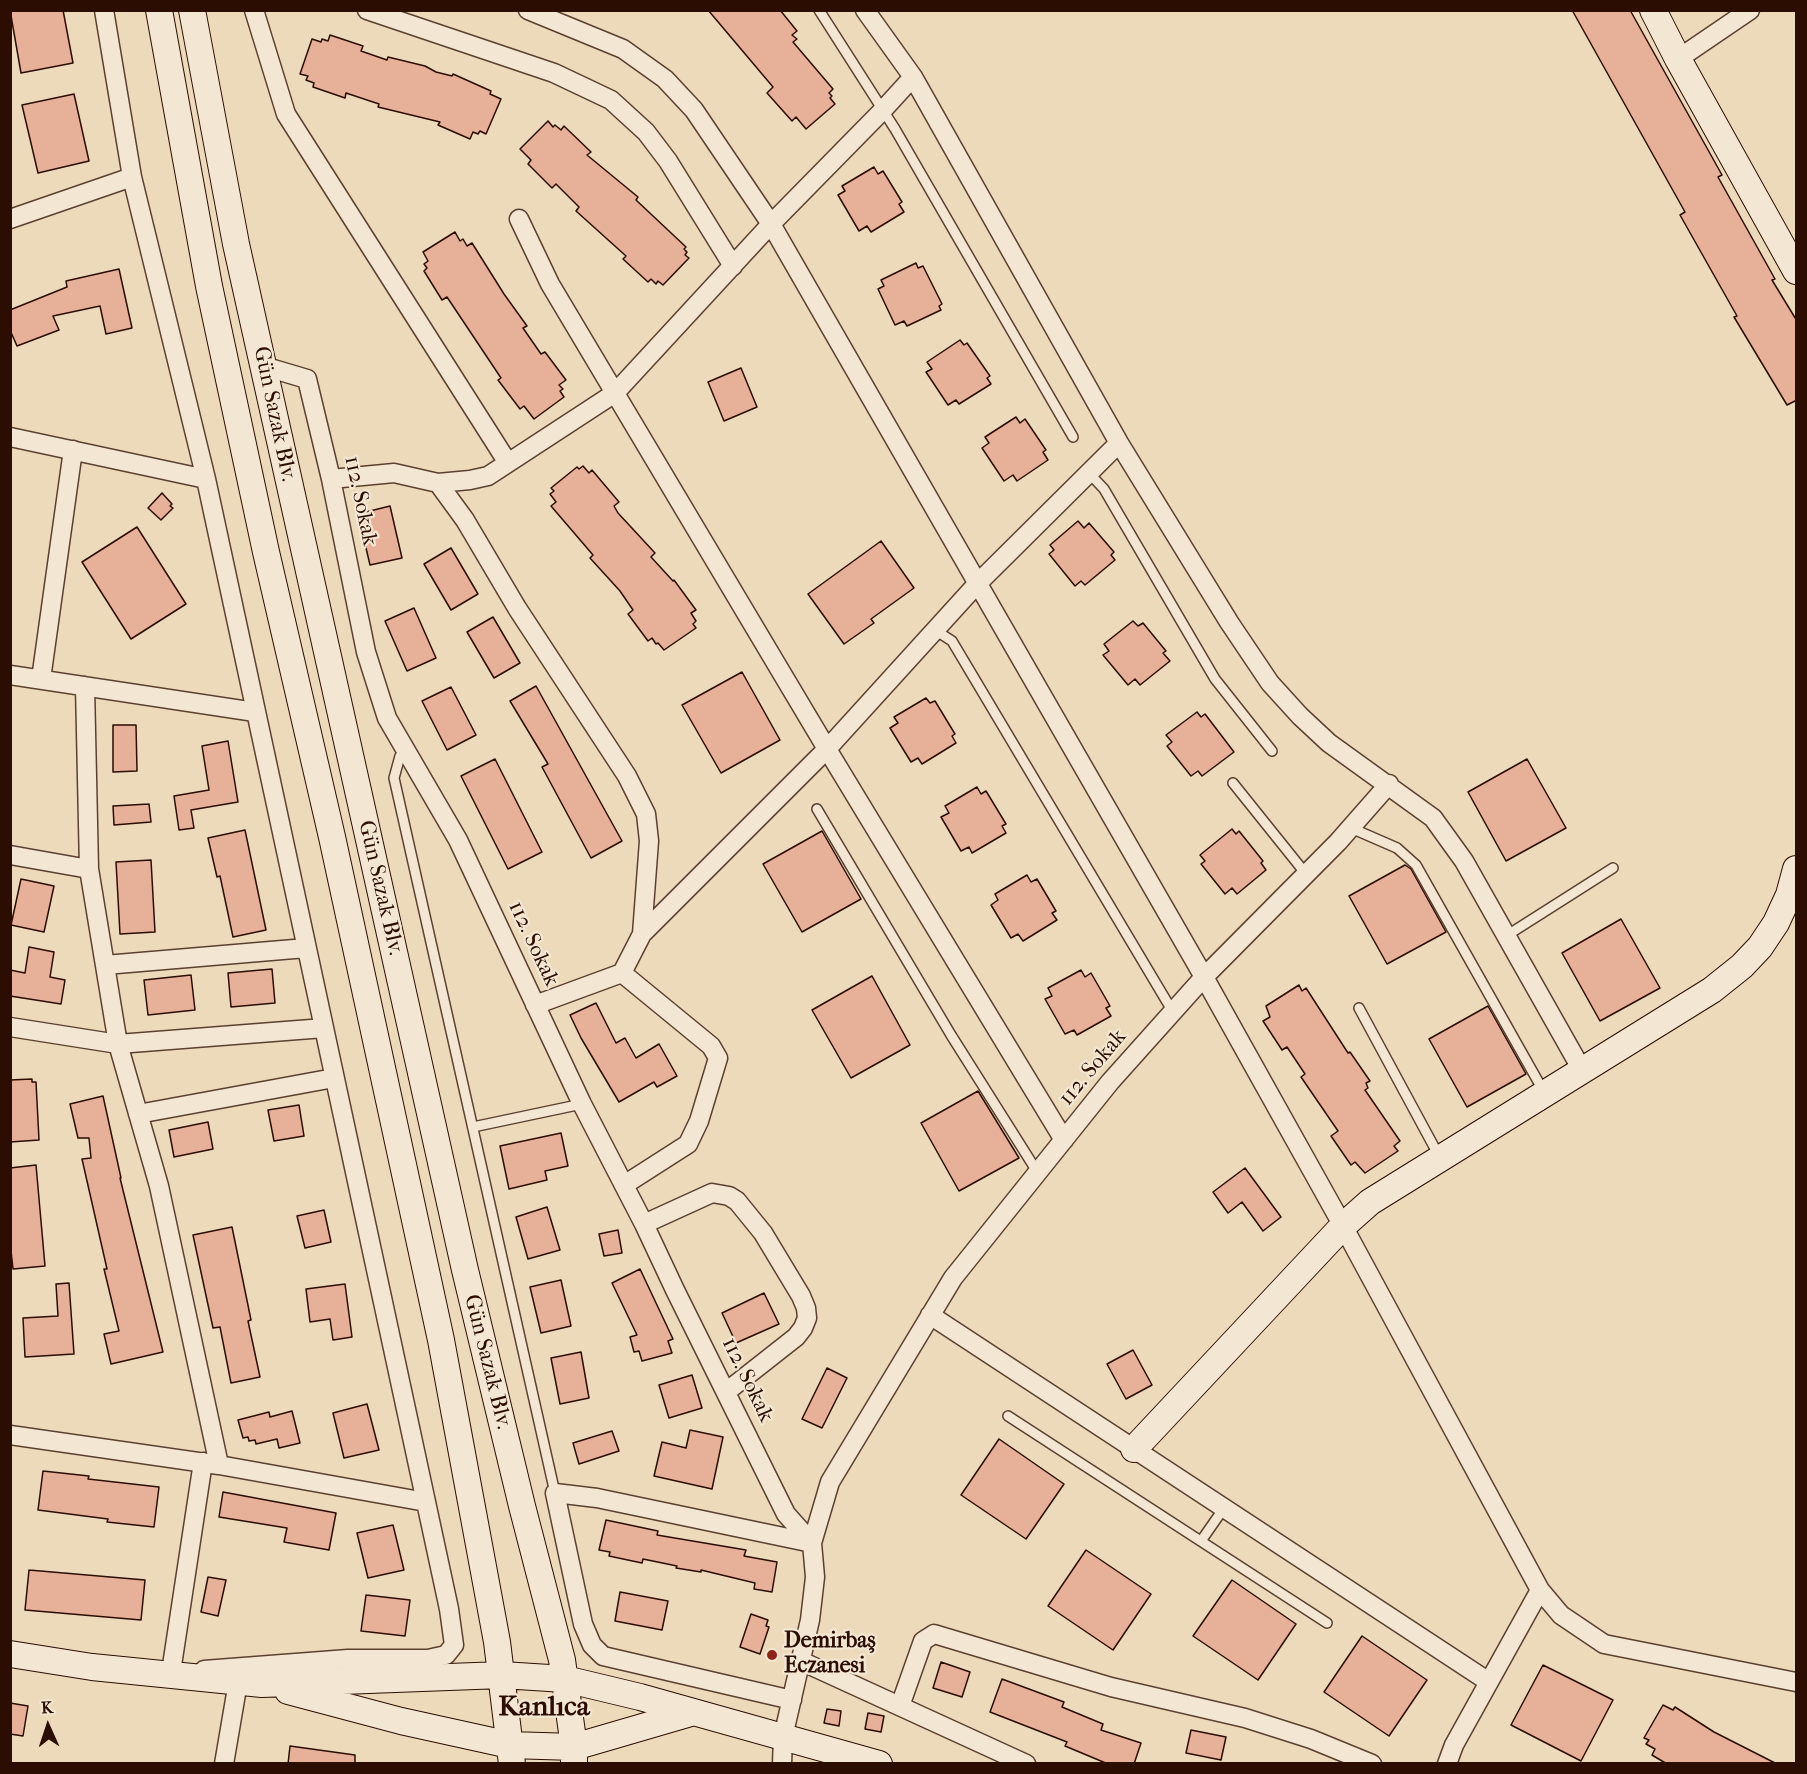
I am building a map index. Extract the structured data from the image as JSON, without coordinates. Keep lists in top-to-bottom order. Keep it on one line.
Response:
{"streets":{"main road":["Gün Sazak Blv."],"street":["112. Sokak"]},"crossings":[["Gün Sazak Blv.","112. Sokak"]],"districts":["Kanlıca"],"places":["Demirbaş Eczanesi"],"north":"top"}
